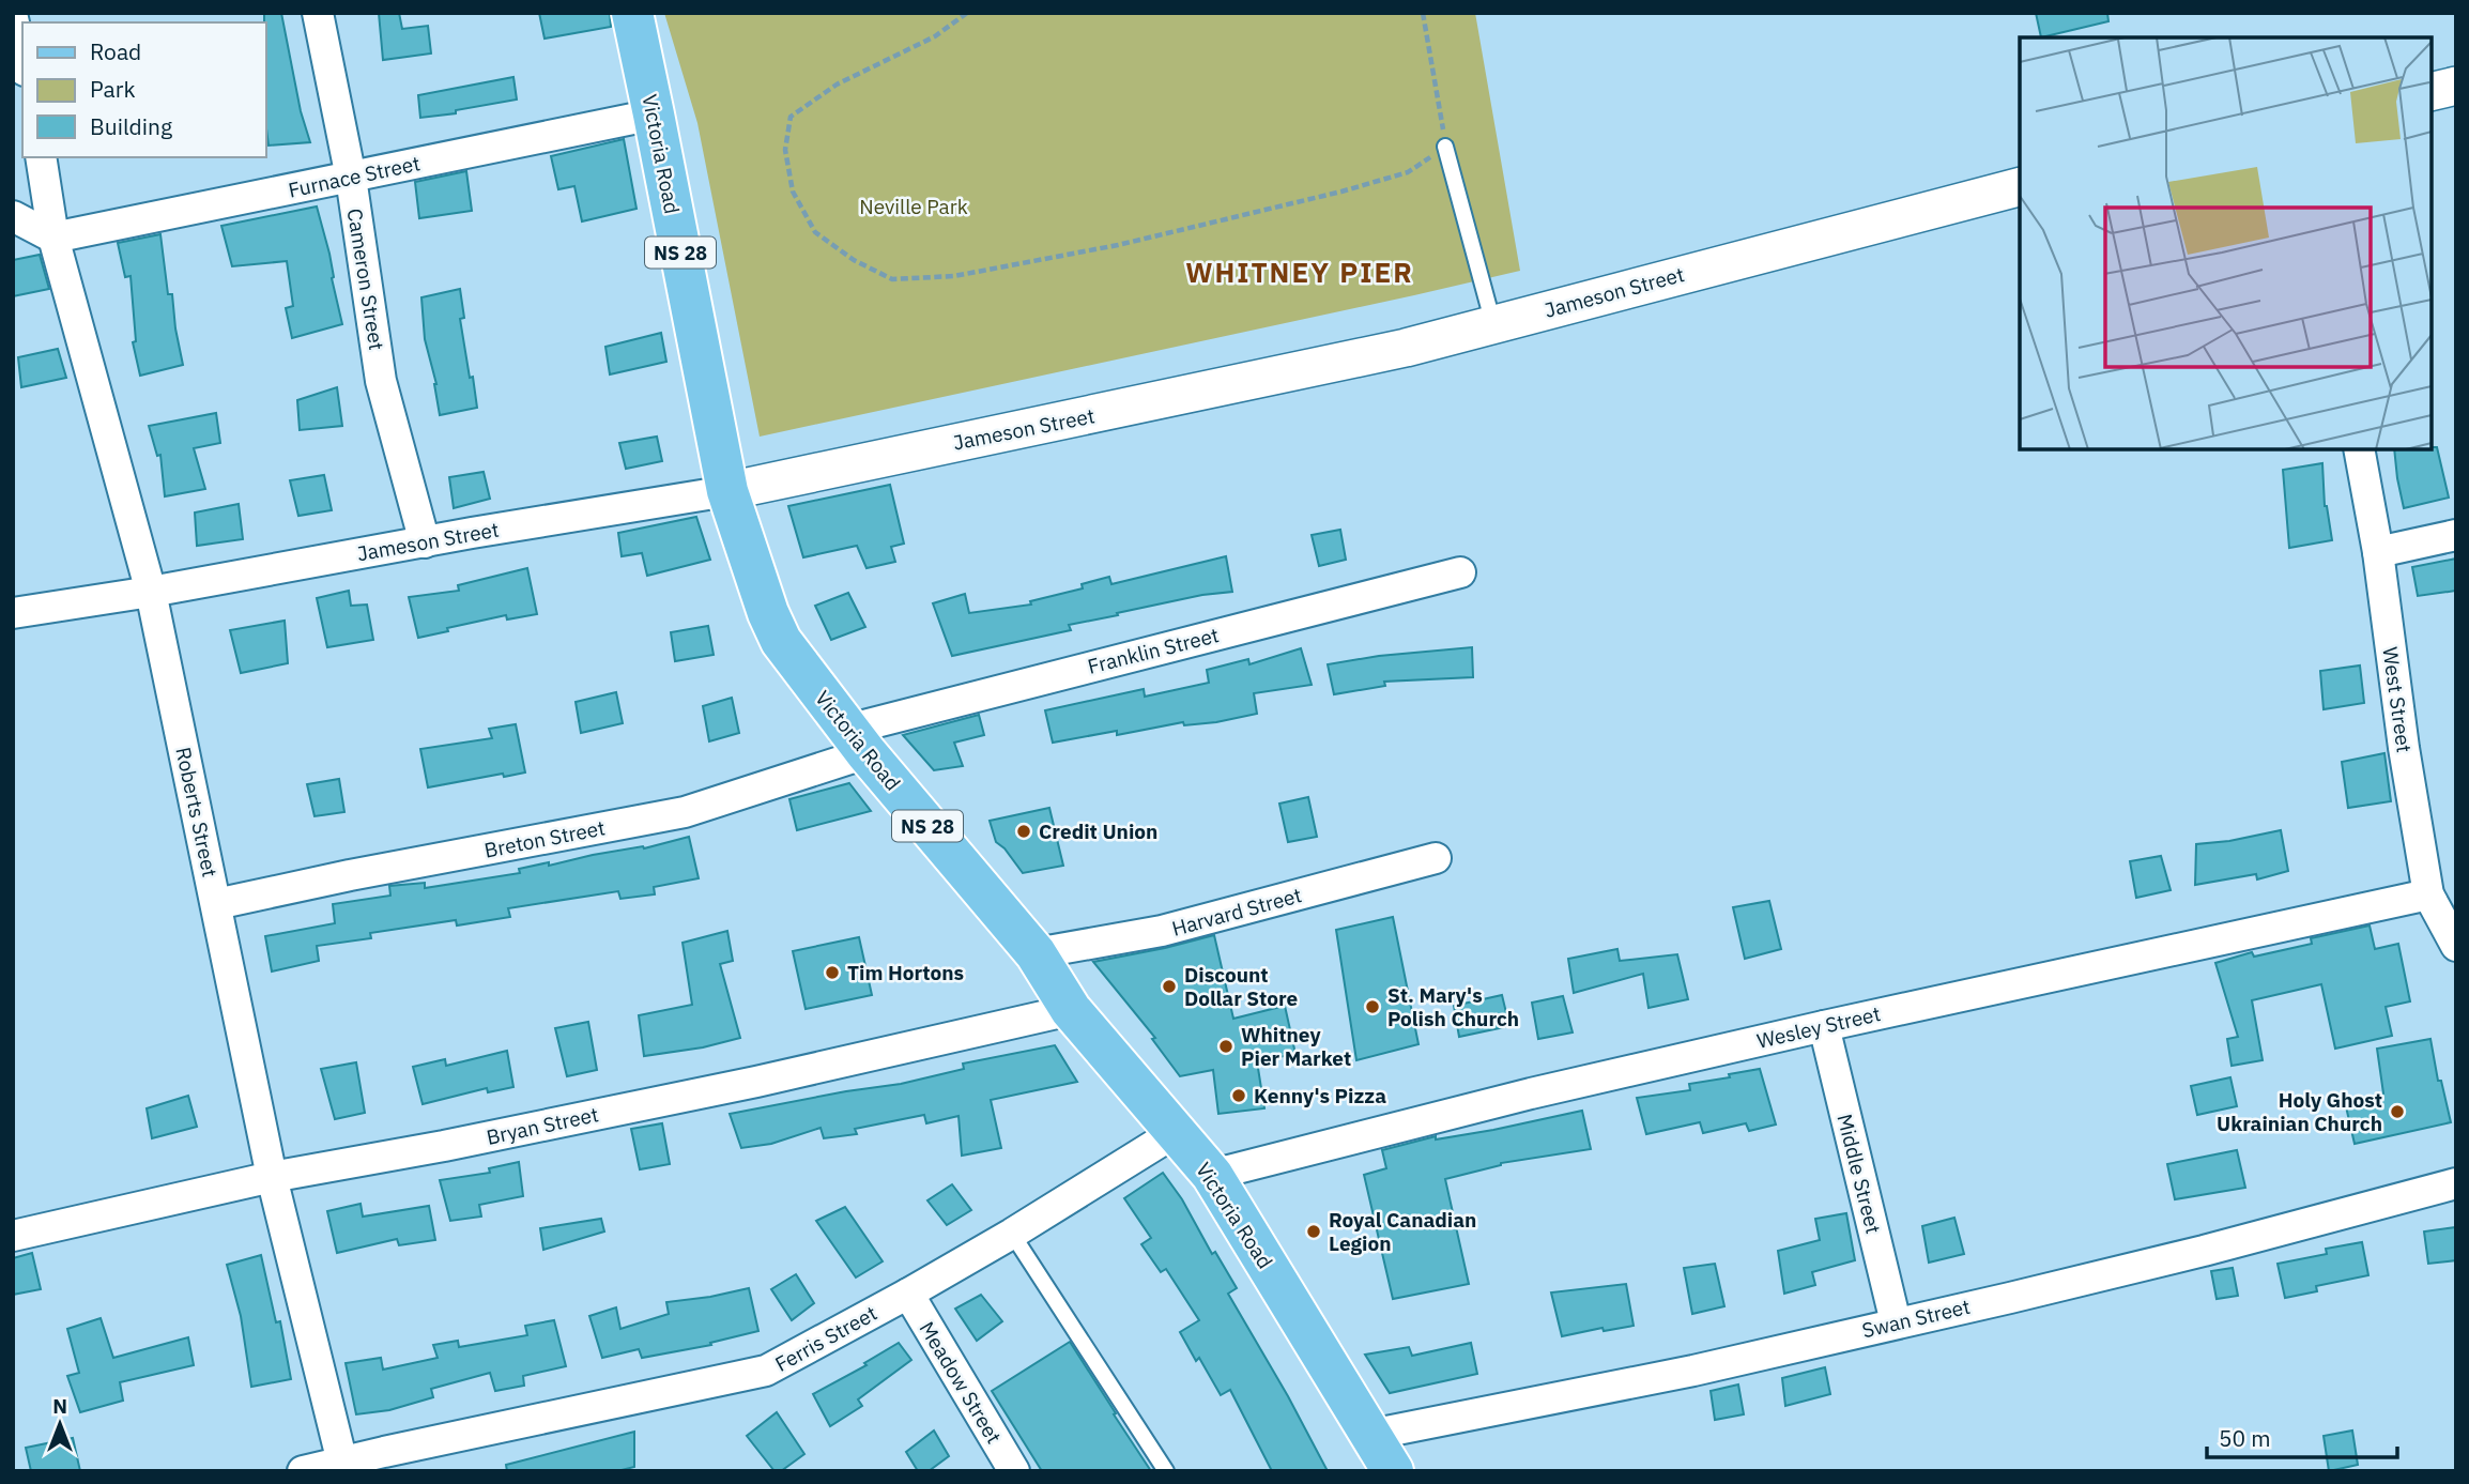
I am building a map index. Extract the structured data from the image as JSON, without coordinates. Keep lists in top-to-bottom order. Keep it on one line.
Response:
{"streets":{"main road":["Victoria Road","NS 28"],"street":["Furnace Street","Cameron Street","Jameson Street","Franklin Street","West Street","Roberts Street","Breton Street","Harvard Street","Wesley Street","Bryan Street","Middle Street","Swan Street","Ferris Street","Meadow Street"]},"crossings":[["Victoria Road","Furnace Street"],["Victoria Road","Jameson Street"],["Victoria Road","Franklin Street"],["Victoria Road","Breton Street"],["Victoria Road","Harvard Street"],["Victoria Road","Wesley Street"],["Victoria Road","Bryan Street"],["Victoria Road","Swan Street"],["Victoria Road","Ferris Street"],["Furnace Street","Cameron Street"],["Furnace Street","Roberts Street"],["Cameron Street","Jameson Street"],["Jameson Street","Roberts Street"],["Franklin Street","Breton Street"],["West Street","Wesley Street"],["Roberts Street","Breton Street"],["Roberts Street","Bryan Street"],["Roberts Street","Ferris Street"],["Wesley Street","Middle Street"],["Middle Street","Swan Street"],["Ferris Street","Meadow Street"]],"districts":["WHITNEY PIER"],"parks":["Neville Park"],"places":["Credit Union","Tim Hortons","Discount Dollar Store","St. Mary's Polish Church","Whitney Pier Market","Kenny's Pizza","Holy Ghost Ukrainian Church","Royal Canadian Legion"],"legend":["Road","Park","Building"],"scale_bar":"50 m","north":"top"}
